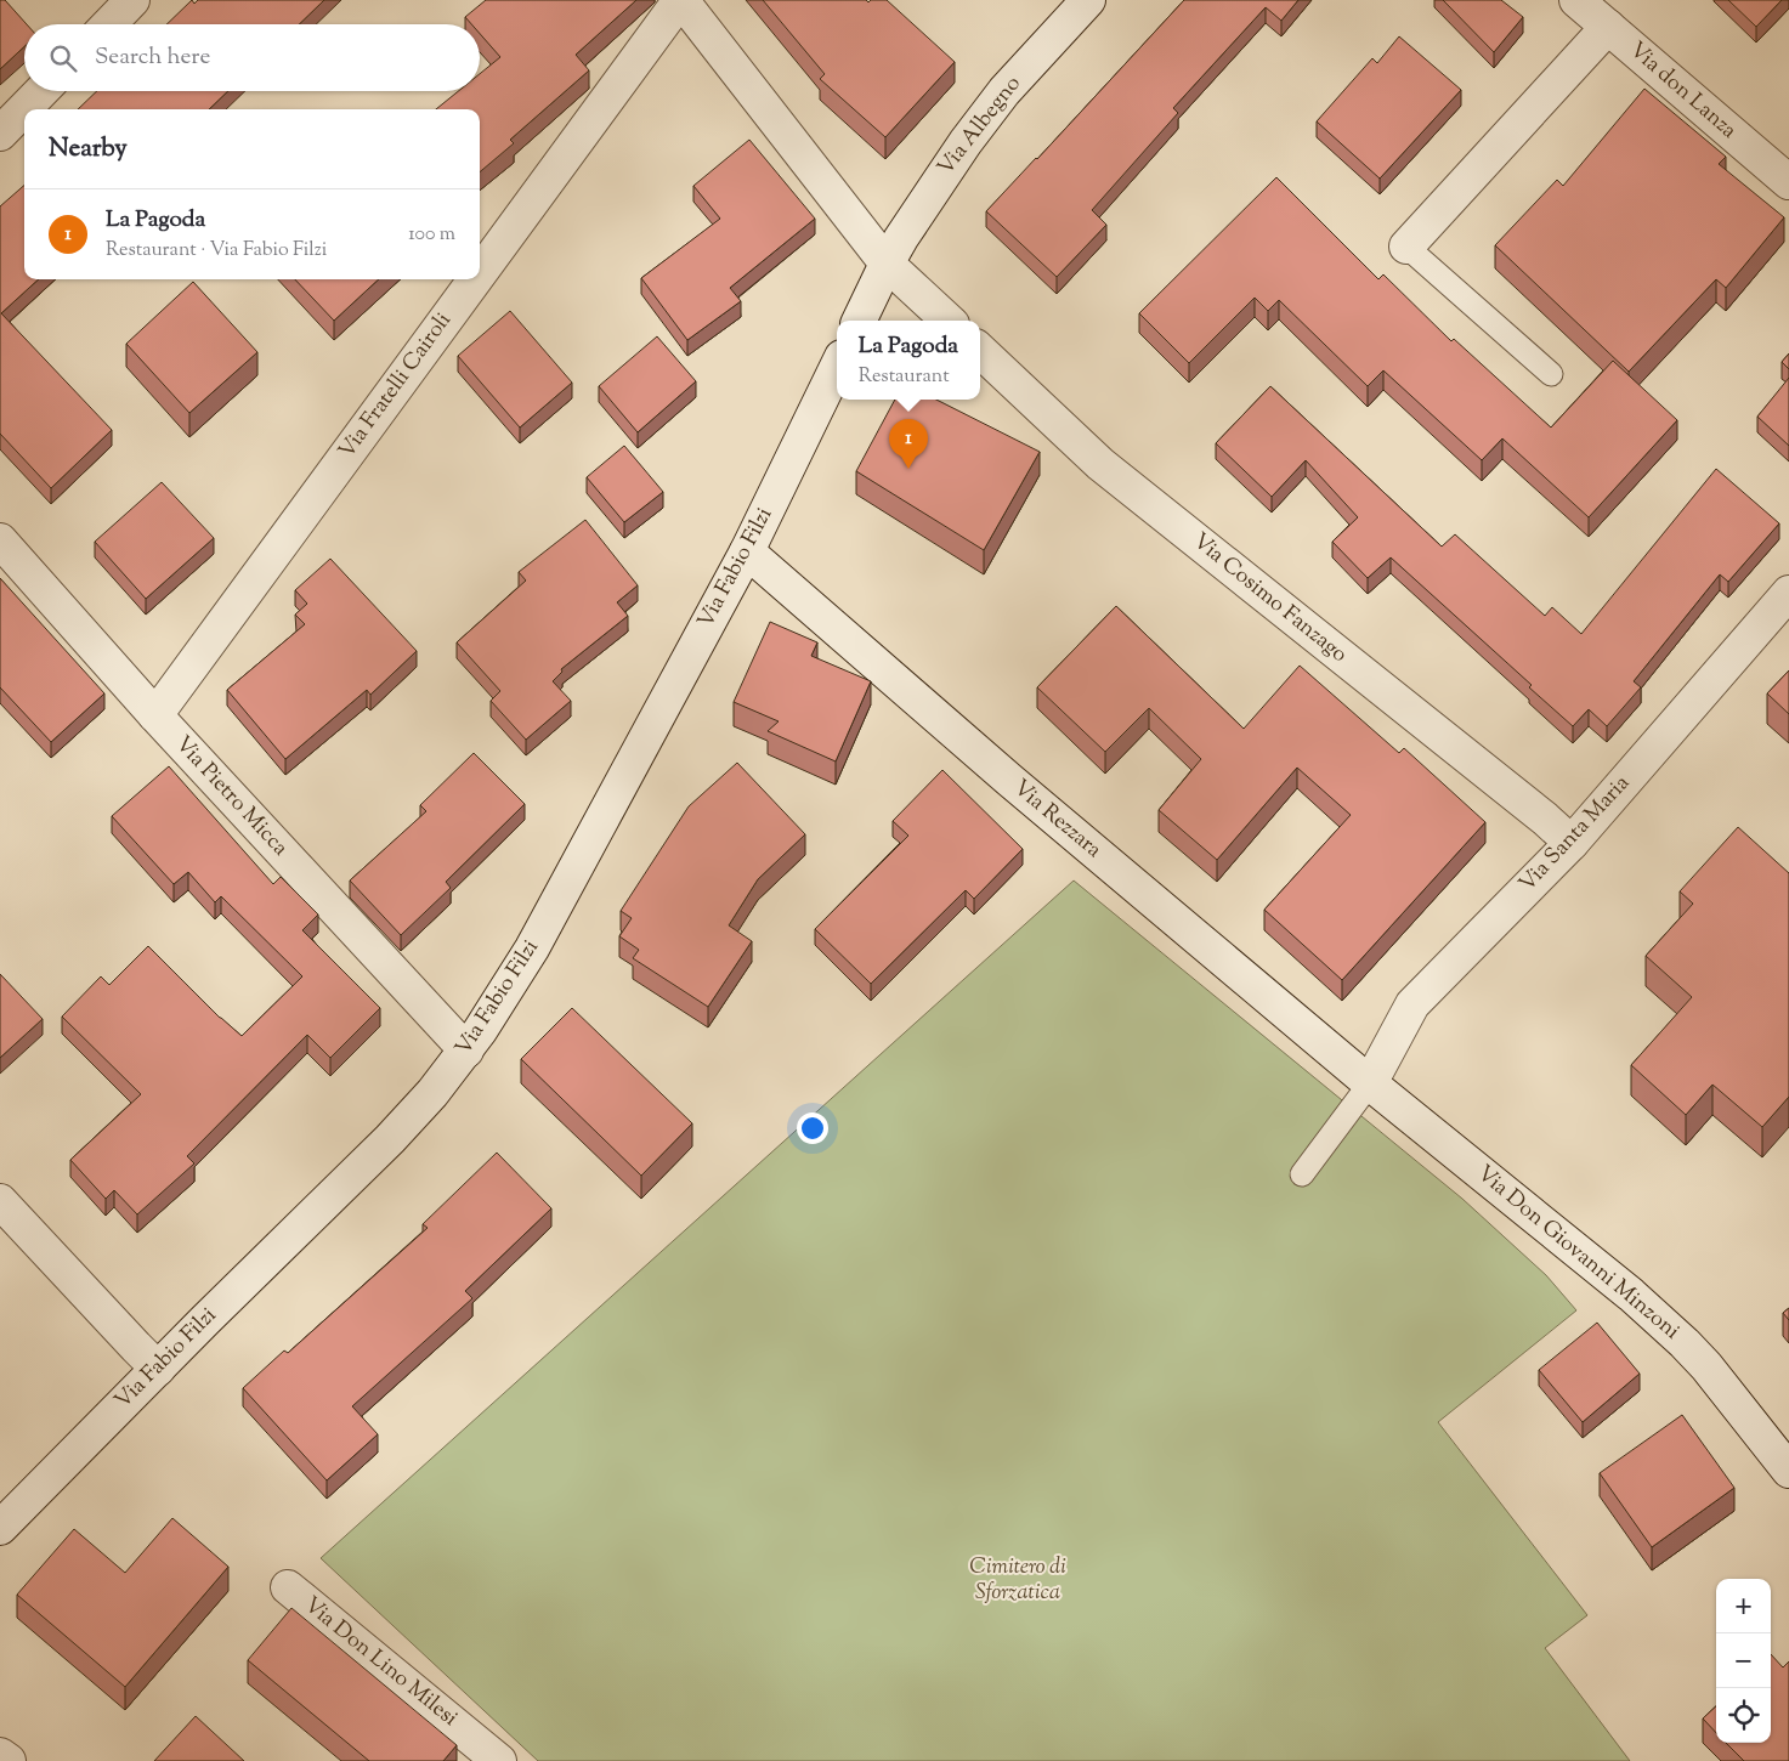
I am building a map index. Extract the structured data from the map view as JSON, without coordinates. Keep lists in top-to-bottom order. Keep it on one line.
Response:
{"streets":{"street":["Via don Lanza","Via Albegno","Via Fratelli Cairoli","Via Fabio Filzi","Via Cosimo Fanzago","Via Pietro Micca","Via Rezzara","Via Santa Maria","Via Don Giovanni Minzoni","Via Don Lino Milesi"]},"crossings":[["Via Fratelli Cairoli","Via Pietro Micca"],["Via Fabio Filzi","Via Pietro Micca"],["Via Fabio Filzi","Via Rezzara"],["Via Cosimo Fanzago","Via Santa Maria"],["Via Rezzara","Via Santa Maria"],["Via Rezzara","Via Don Giovanni Minzoni"],["Via Santa Maria","Via Don Giovanni Minzoni"]],"parks":["Cimitero di Sforzatica"],"page":{"search":"Search here","heading":"Nearby","list":[{"mark":"1","name":"La Pagoda","note":"Restaurant · Via Fabio Filzi","value":"100 m"}],"popup":["La Pagoda","Restaurant"],"pins":"1","map_buttons":["+","−"]}}
